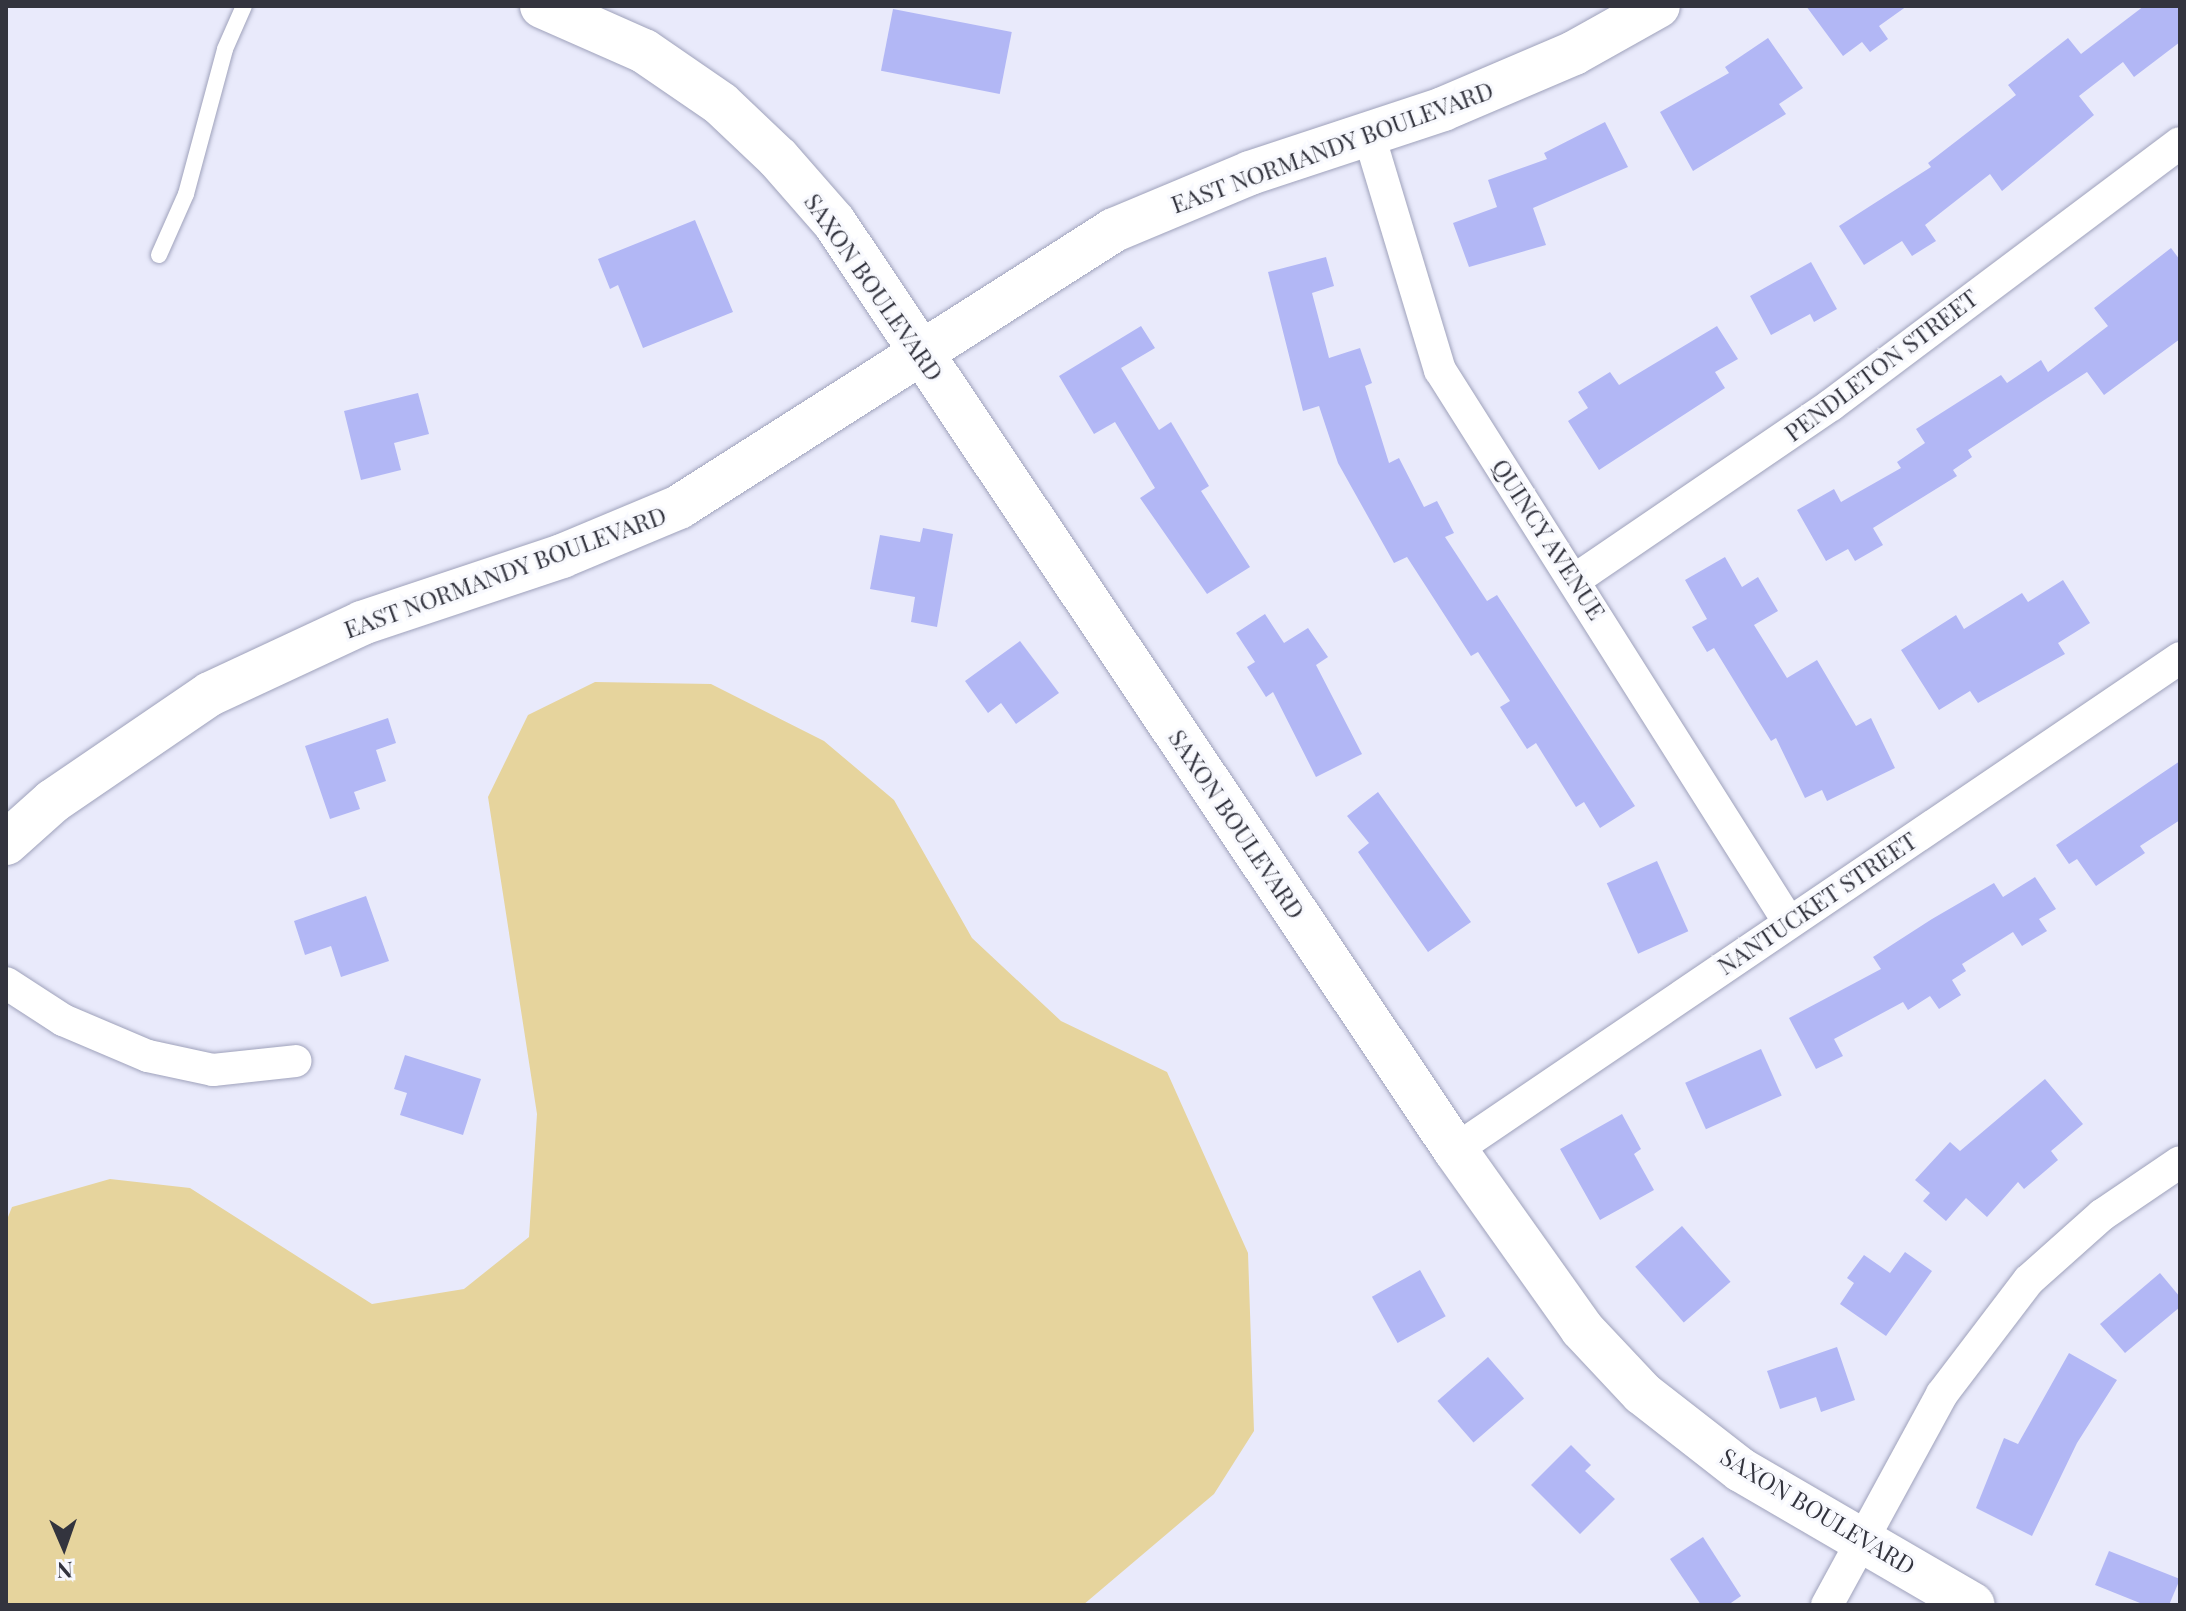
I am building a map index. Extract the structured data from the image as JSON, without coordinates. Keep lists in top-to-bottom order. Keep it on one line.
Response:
{"streets":{"main road":["EAST NORMANDY BOULEVARD","SAXON BOULEVARD"],"street":["PENDLETON STREET","QUINCY AVENUE","NANTUCKET STREET"]},"crossings":[["EAST NORMANDY BOULEVARD","SAXON BOULEVARD"],["EAST NORMANDY BOULEVARD","QUINCY AVENUE"],["SAXON BOULEVARD","NANTUCKET STREET"],["PENDLETON STREET","QUINCY AVENUE"],["QUINCY AVENUE","NANTUCKET STREET"]],"north":"bottom"}
